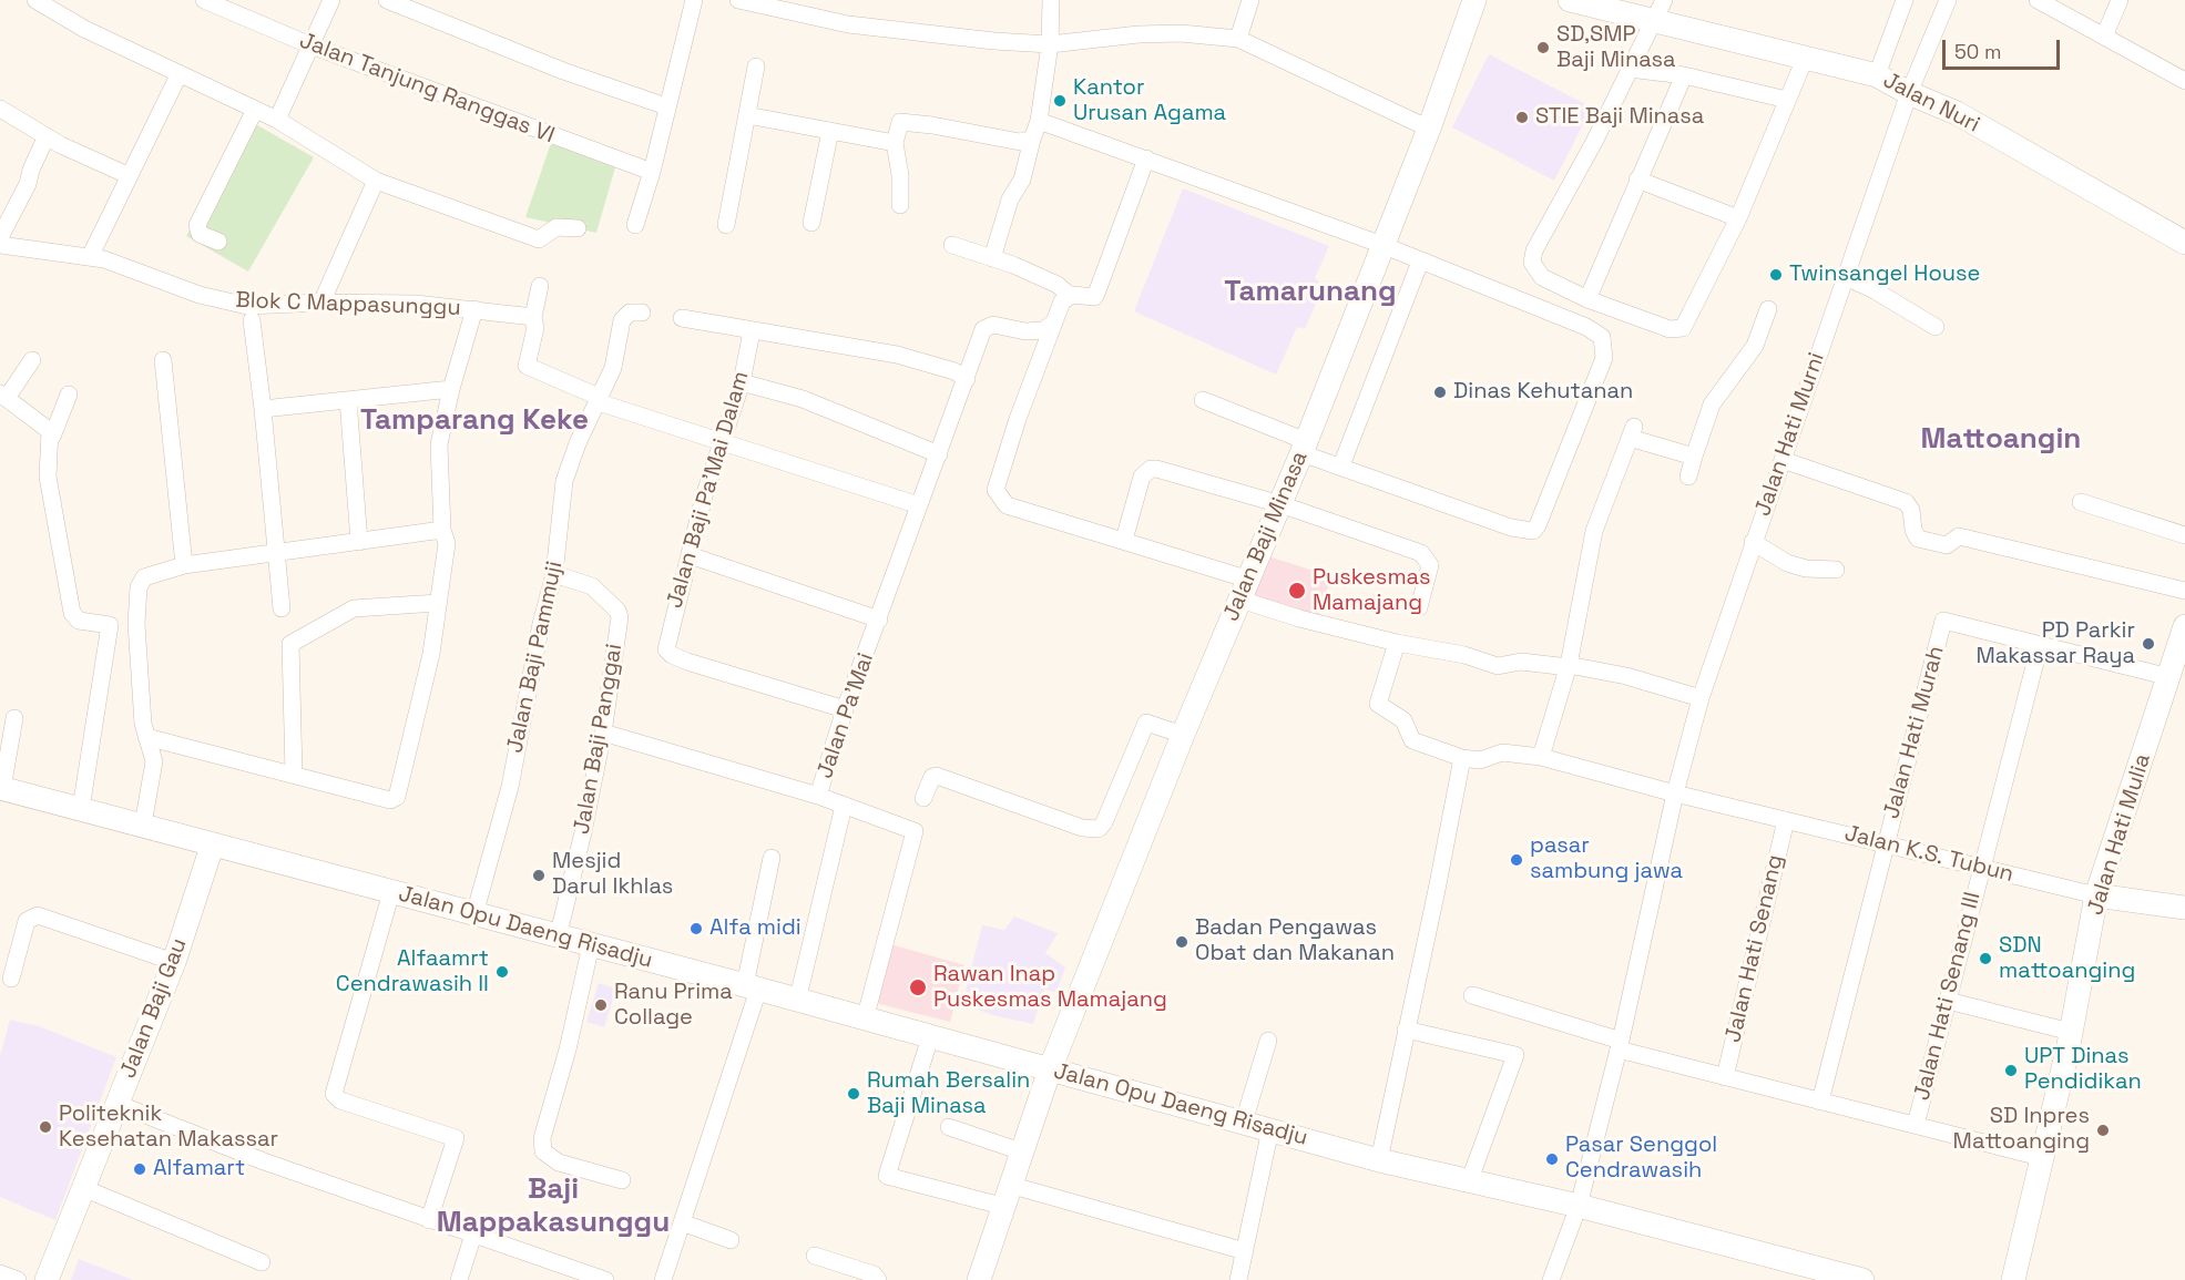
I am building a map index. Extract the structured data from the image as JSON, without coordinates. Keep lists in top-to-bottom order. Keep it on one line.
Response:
{"streets":{"street":["Jalan Tanjung Ranggas VI","Jalan Nuri","Blok C Mappasunggu","Jalan Hati Murni","Jalan Baji Pa'Mai Dalam","Jalan Baji Minasa","Jalan Baji Pammuji","Jalan Pa'Mai","Jalan Hati Murah","Jalan Baji Panggai","Jalan Hati Mulia","Jalan K.S. Tubun","Jalan Opu Daeng Risadju","Jalan Hati Senang","Jalan Hati Senang III","Jalan Baji Gau"]},"crossings":[["Jalan Nuri","Jalan Hati Murni"],["Jalan Hati Murni","Jalan K.S. Tubun"],["Jalan Hati Murni","Jalan Opu Daeng Risadju"],["Jalan Baji Pa'Mai Dalam","Jalan Pa'Mai"],["Jalan Baji Minasa","Jalan Opu Daeng Risadju"],["Jalan Baji Pammuji","Jalan Baji Panggai"],["Jalan Baji Pammuji","Jalan Opu Daeng Risadju"],["Jalan Pa'Mai","Jalan Opu Daeng Risadju"],["Jalan Hati Murah","Jalan K.S. Tubun"],["Jalan Hati Murah","Jalan Hati Senang III"],["Jalan Baji Panggai","Jalan Opu Daeng Risadju"],["Jalan Hati Mulia","Jalan K.S. Tubun"],["Jalan K.S. Tubun","Jalan Hati Senang"],["Jalan K.S. Tubun","Jalan Hati Senang III"],["Jalan Opu Daeng Risadju","Jalan Baji Gau"]],"districts":["Tamarunang","Tamparang Keke","Mattoangin","Baji Mappakasunggu"],"places":["SD,SMP Baji Minasa","Kantor Urusan Agama","STIE Baji Minasa","Twinsangel House","Dinas Kehutanan","Puskesmas Mamajang","PD Parkir Makassar Raya","pasar sambung jawa","Mesjid Darul Ikhlas","Alfa midi","Badan Pengawas Obat dan Makanan","SDN mattoanging","Alfaamrt Cendrawasih II","Rawan Inap Puskesmas Mamajang","Ranu Prima Collage","UPT Dinas Pendidikan","Rumah Bersalin Baji Minasa","Politeknik Kesehatan Makassar","SD Inpres Mattoanging","Pasar Senggol Cendrawasih","Alfamart"],"scale_bar":"50 m"}
